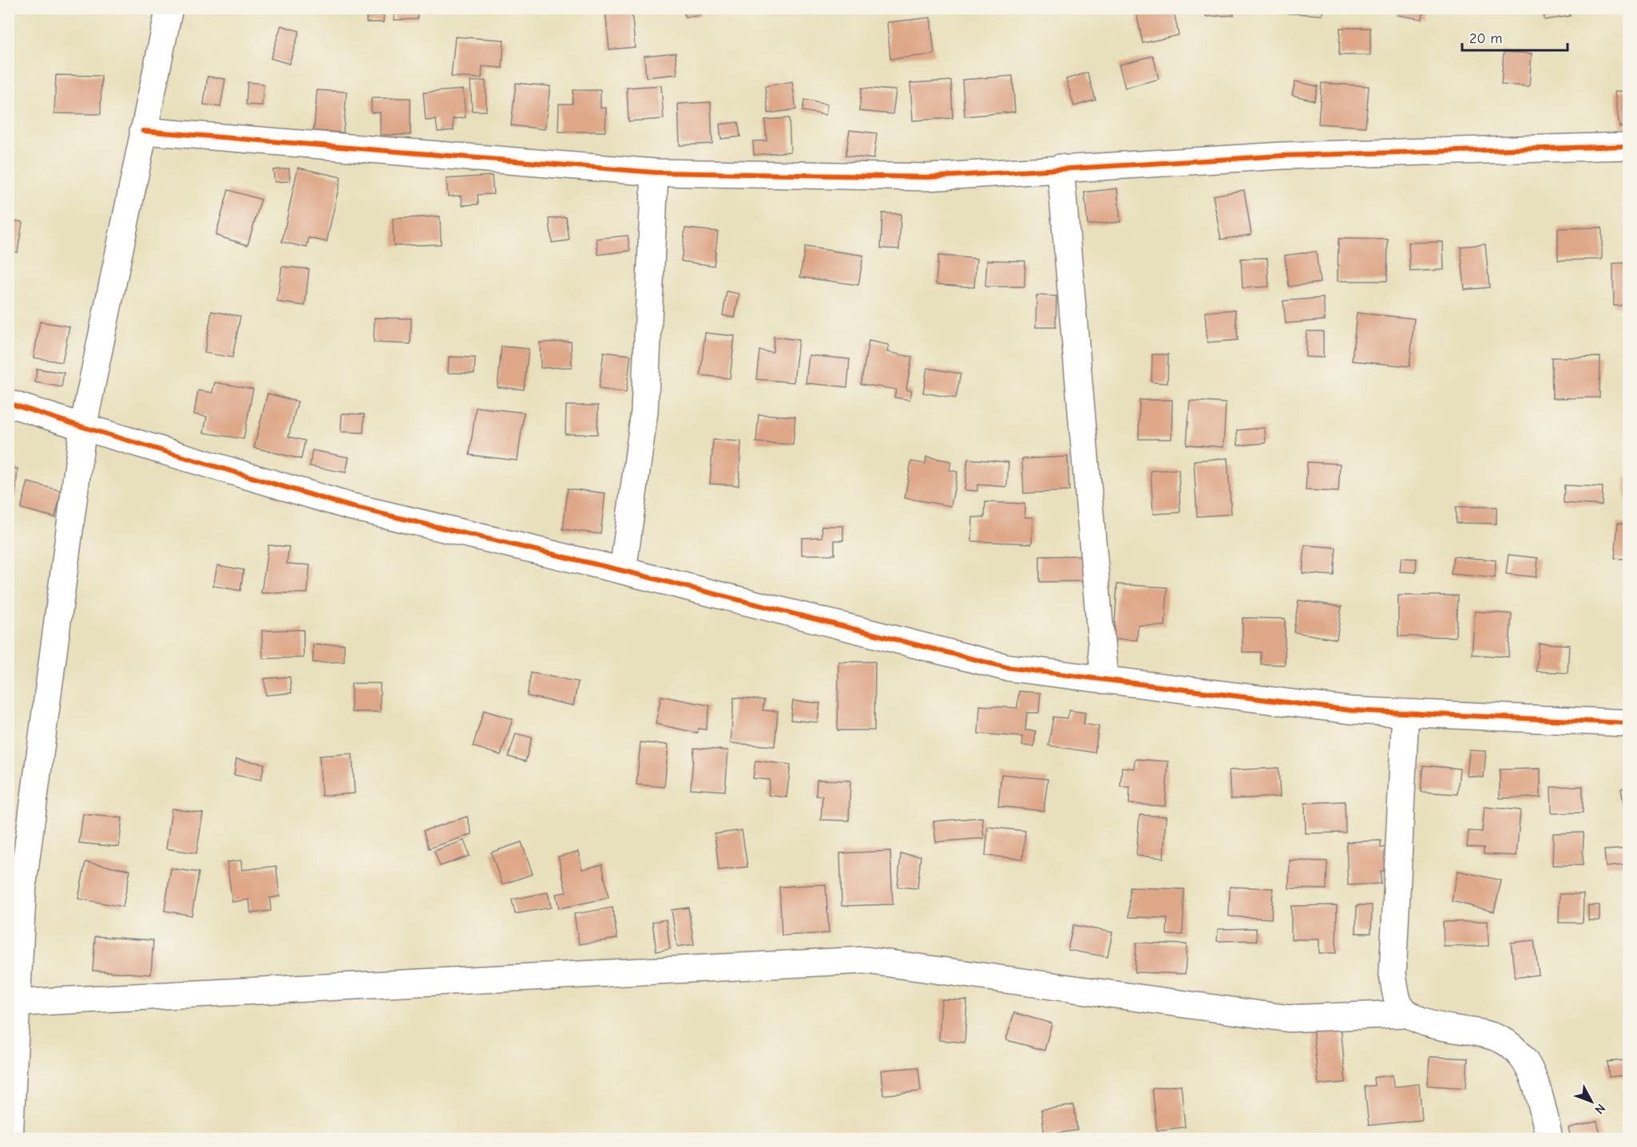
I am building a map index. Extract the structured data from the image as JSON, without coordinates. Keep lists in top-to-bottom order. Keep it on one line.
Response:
{"scale_bar":"20 m","north":"bottom right"}
